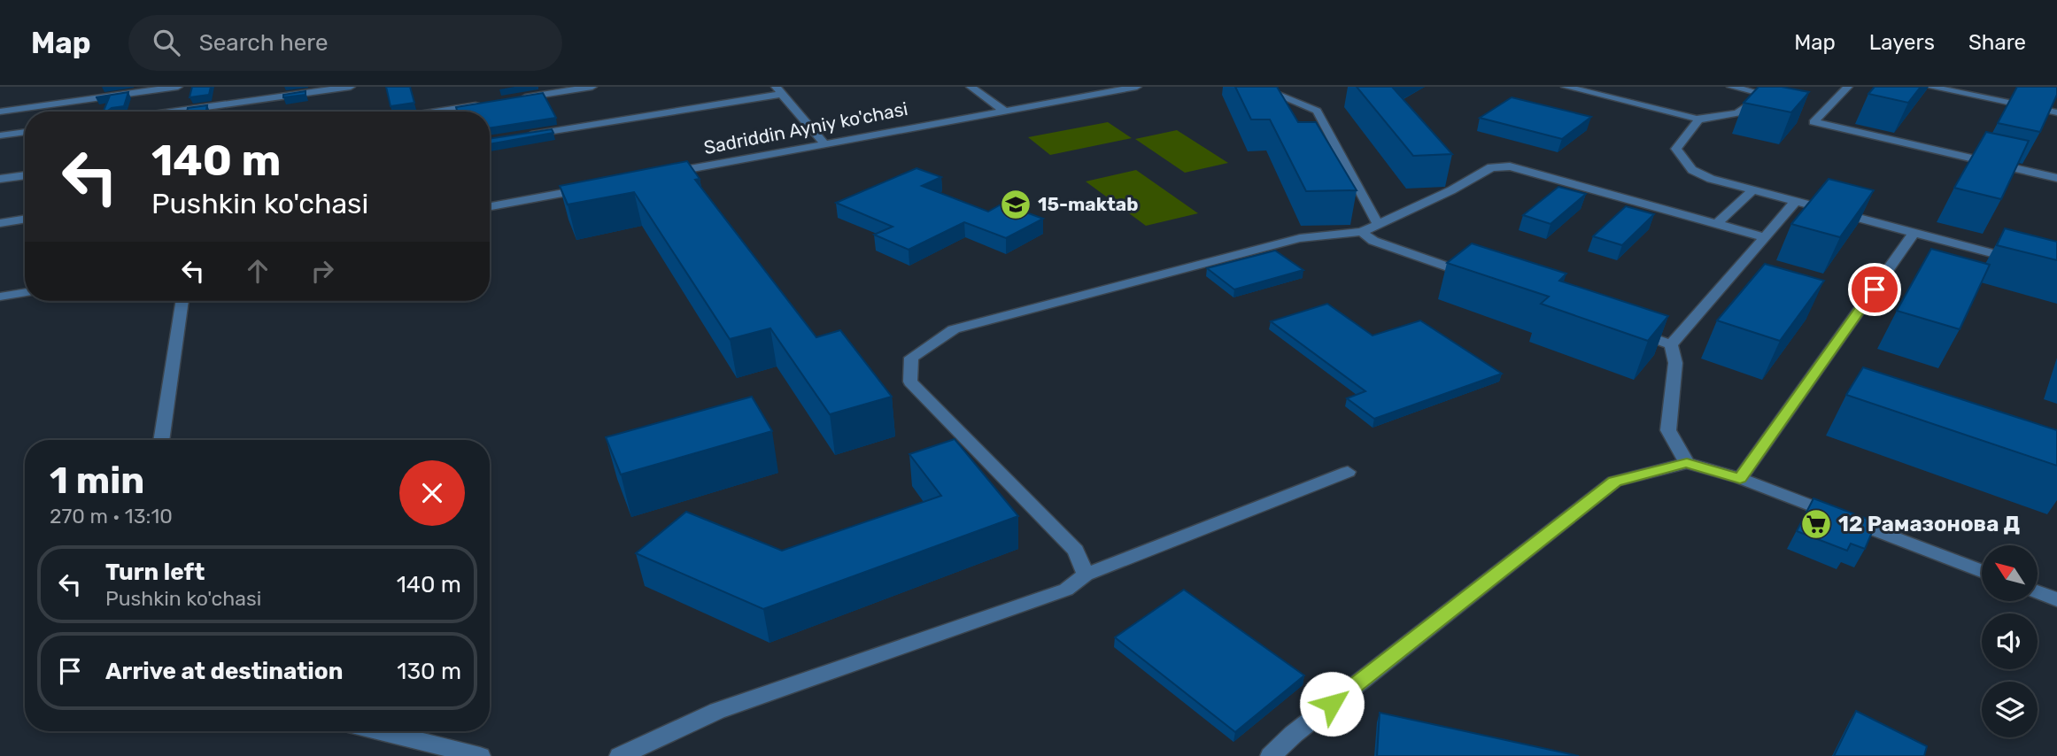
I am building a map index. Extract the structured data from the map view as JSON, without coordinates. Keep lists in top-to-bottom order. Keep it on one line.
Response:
{"streets":{"street":["Sadriddin Ayniy ko'chasi"]},"places":{"school or university":["15-maktab"],"supermarket":["12 Рамазонова Д"]},"north":"top left","page":{"header":"Map","search":"Search here","nav":["Map","Layers","Share"],"turn":["140 m","Pushkin ko'chasi"],"heading":["1 min","270 m · 13:10"],"list":[{"name":"Turn left","note":"Pushkin ko'chasi","value":"140 m"},{"name":"Arrive at destination","value":"130 m"}]}}
